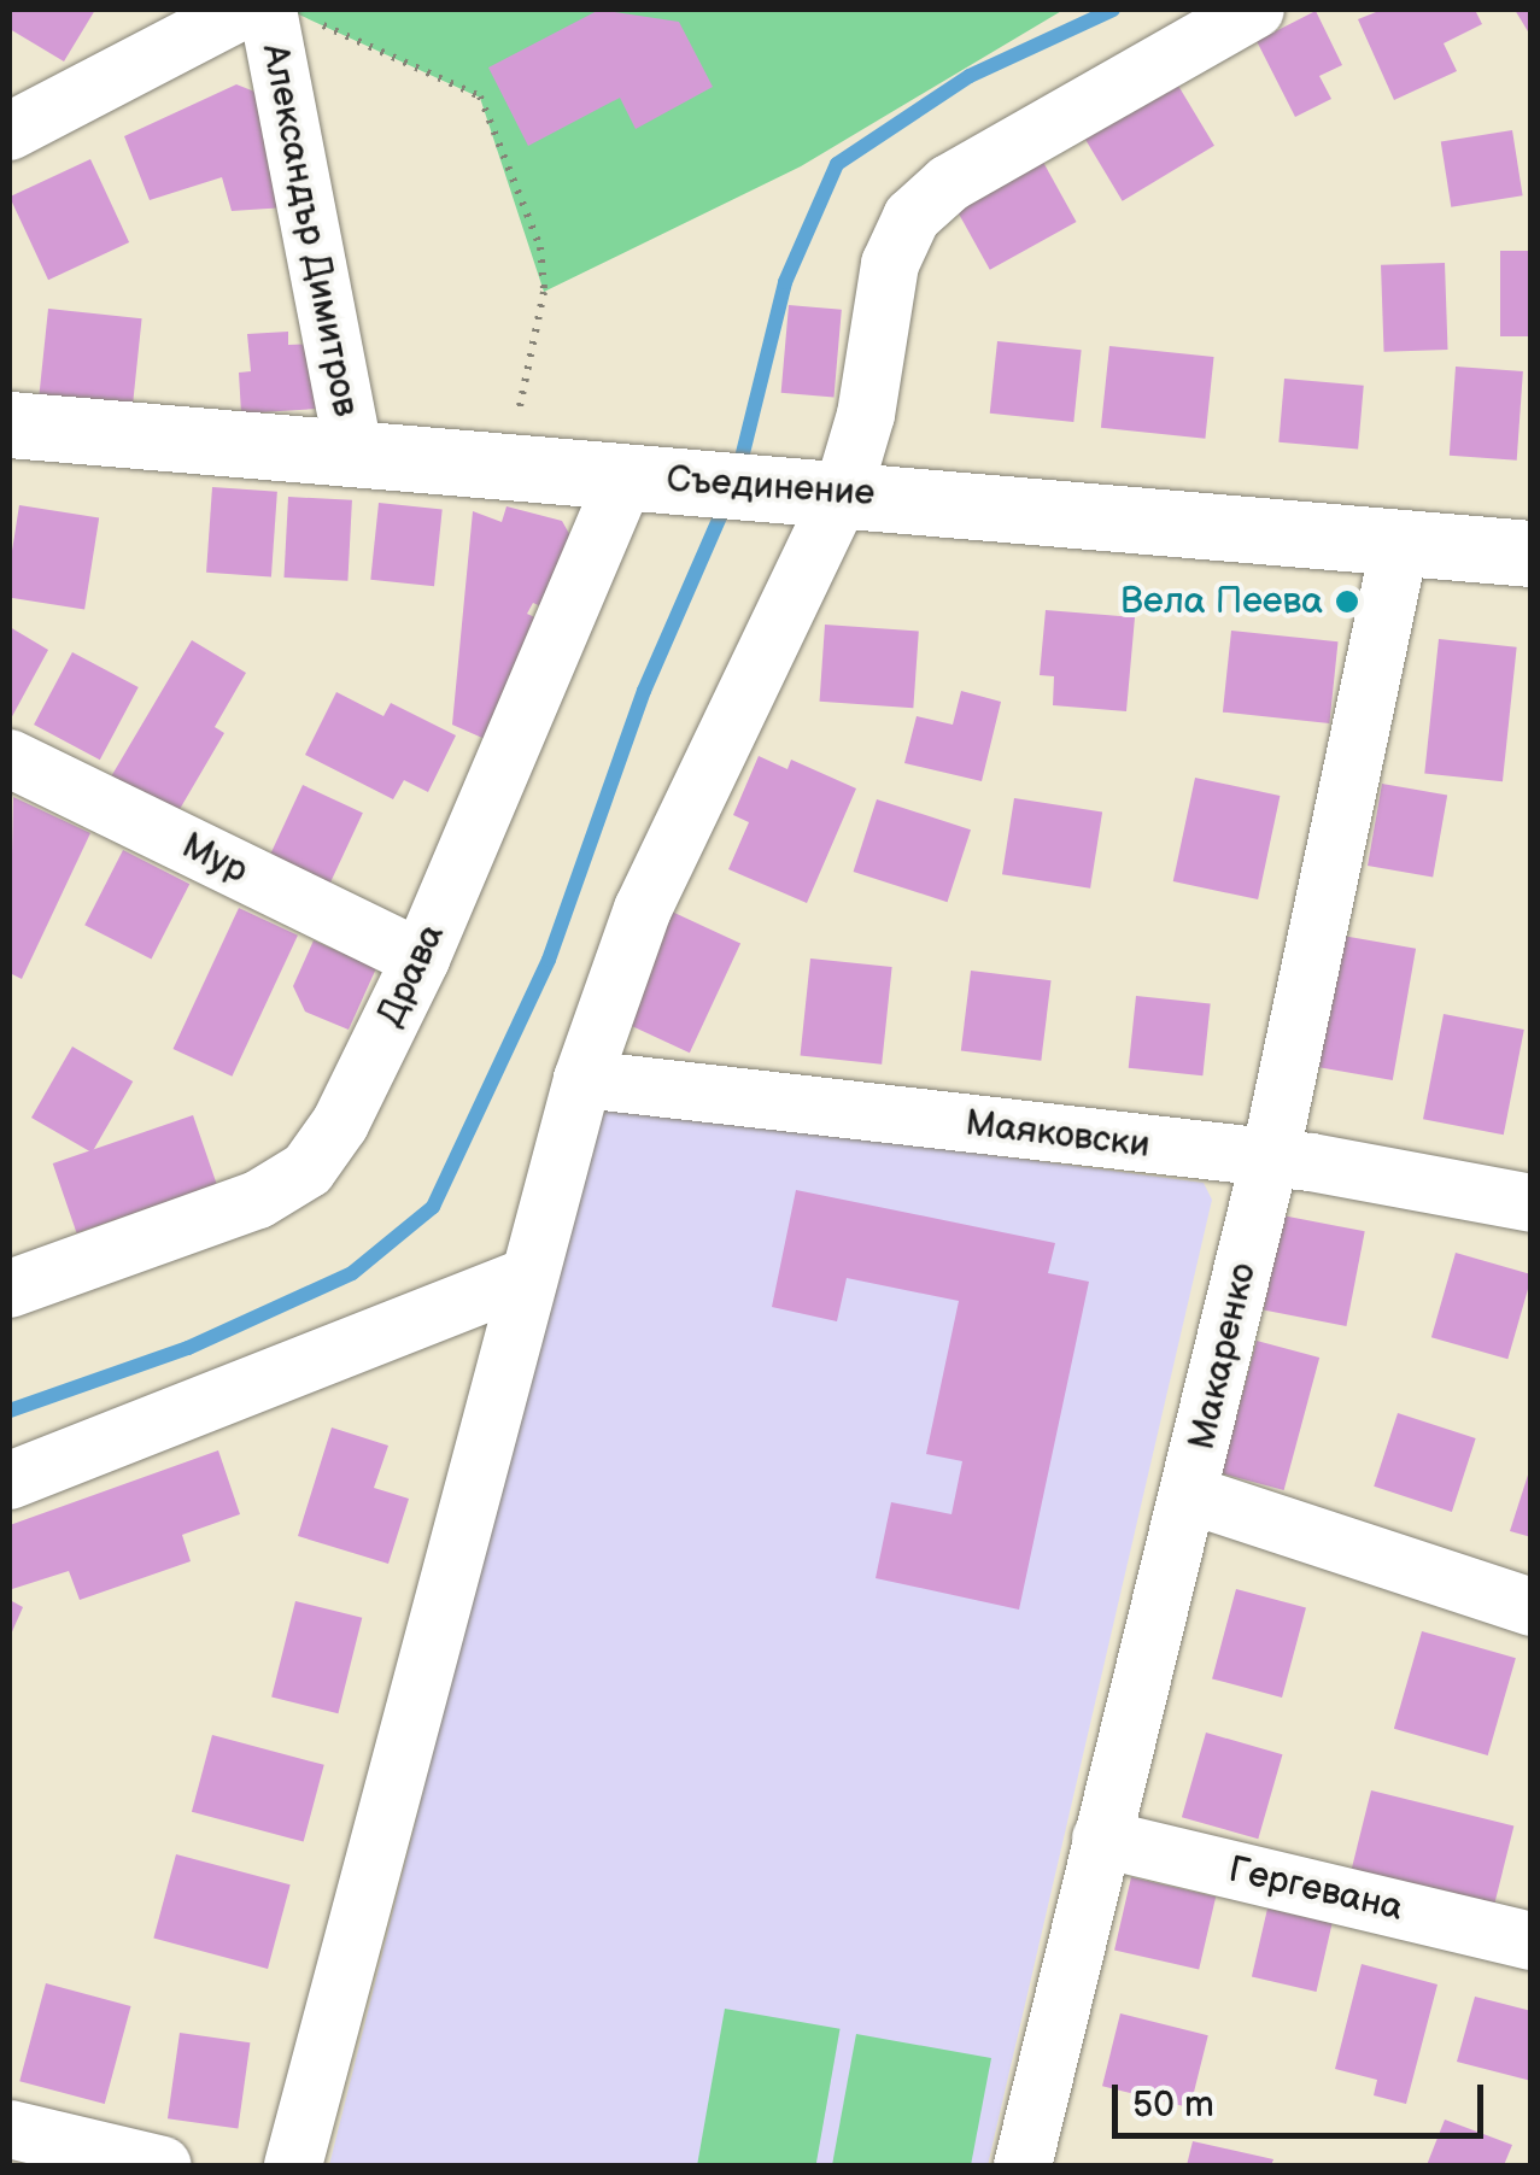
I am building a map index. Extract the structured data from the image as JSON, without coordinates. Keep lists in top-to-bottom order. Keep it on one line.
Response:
{"streets":{"street":["Александър Димитров","Съединение","Мур","Драва","Маяковски","Макаренко","Гергевана"]},"crossings":[["Александър Димитров","Съединение"],["Съединение","Драва"],["Съединение","Макаренко"],["Мур","Драва"],["Маяковски","Макаренко"],["Макаренко","Гергевана"]],"places":["Вела Пеева"],"scale_bar":"50 m"}
